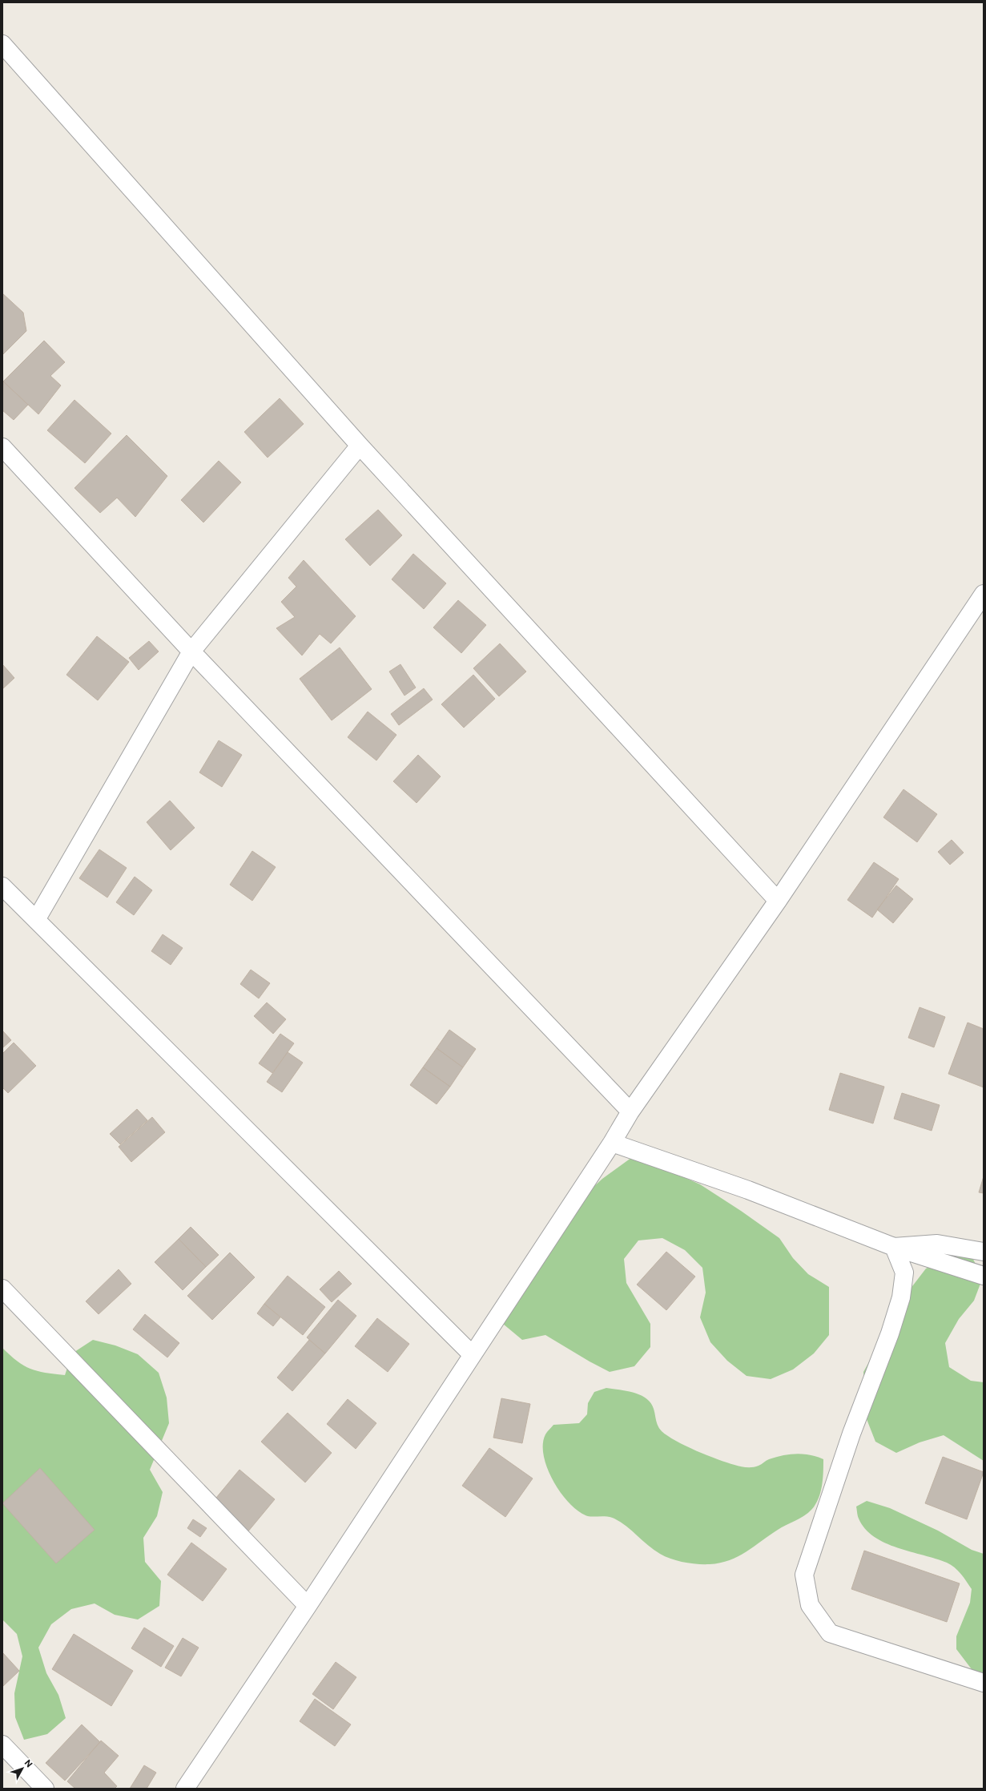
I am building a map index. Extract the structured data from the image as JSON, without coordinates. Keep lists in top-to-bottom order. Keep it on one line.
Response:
{"north":"top right"}
